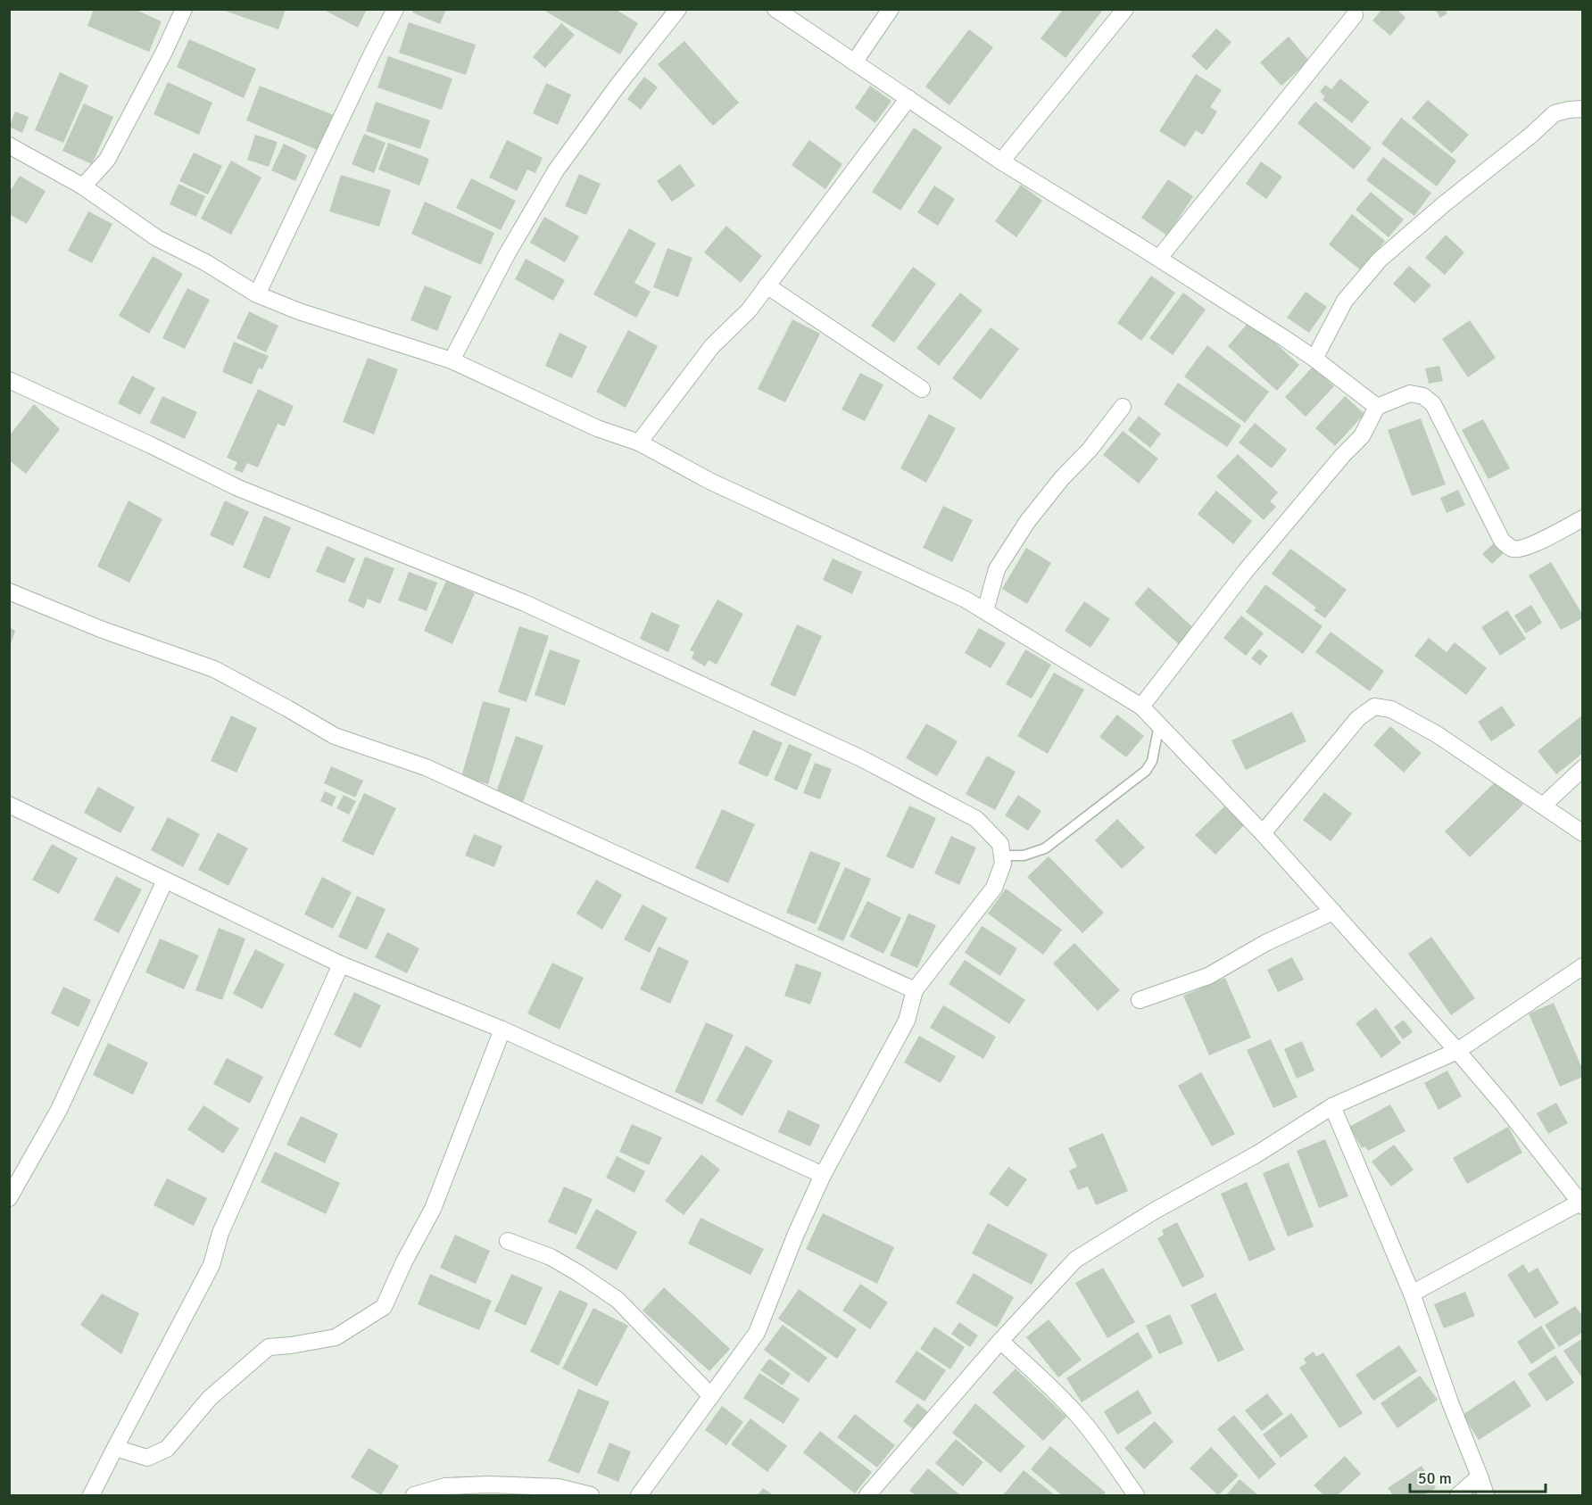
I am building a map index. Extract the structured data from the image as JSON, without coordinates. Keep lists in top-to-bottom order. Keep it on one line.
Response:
{"scale_bar":"50 m"}
